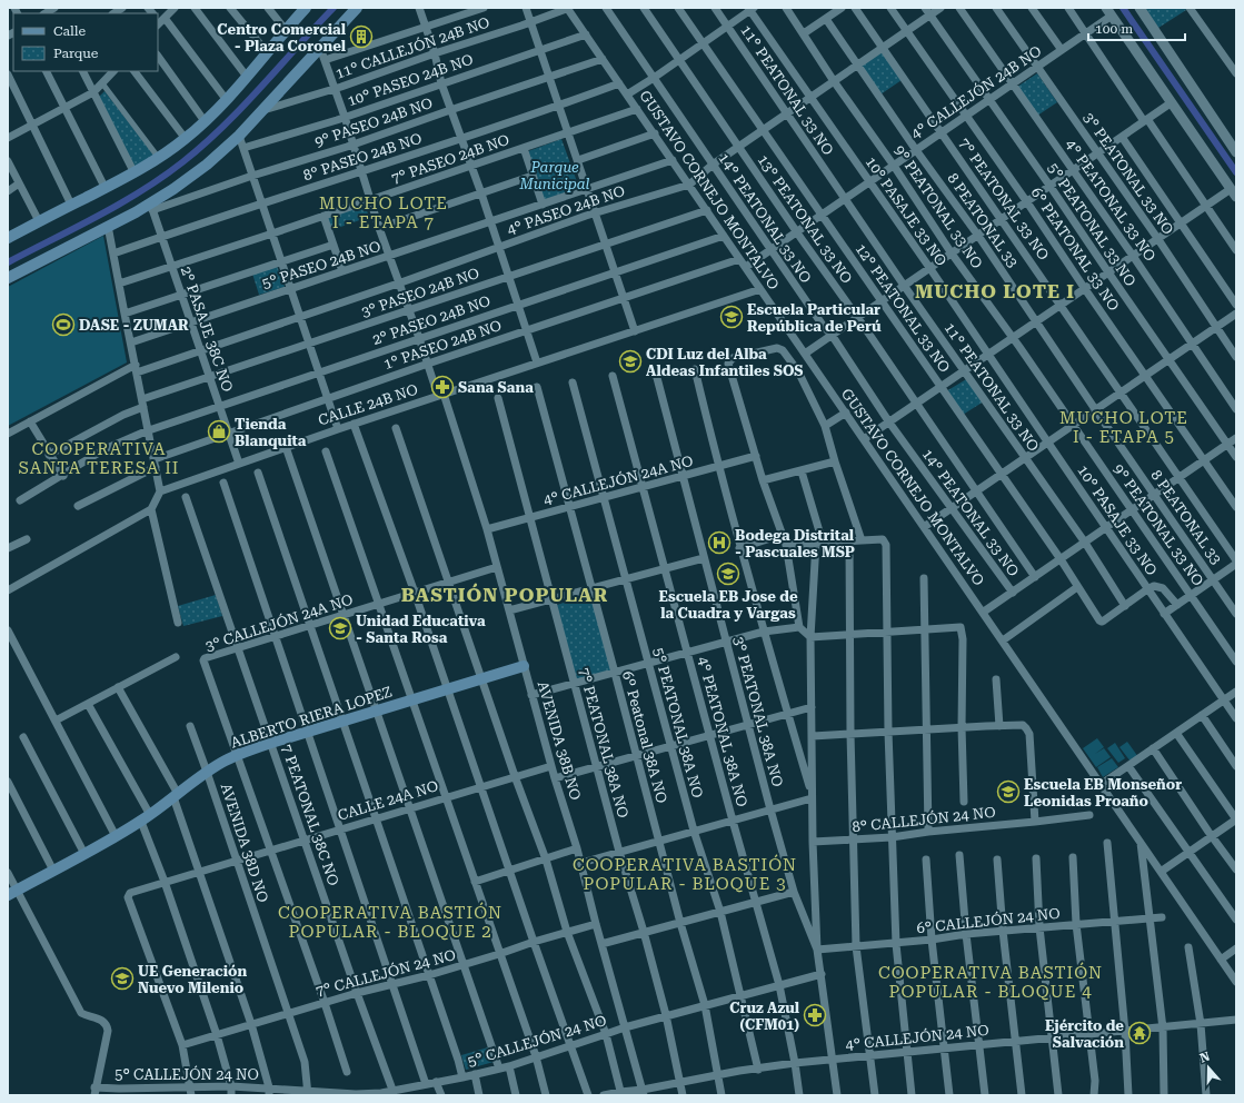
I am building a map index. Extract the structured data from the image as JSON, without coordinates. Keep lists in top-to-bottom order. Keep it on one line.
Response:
{"streets":{"main road":["ALBERTO RIERA LOPEZ"],"street":["11° CALLEJÓN 24B NO","10° PASEO 24B NO","11° PEATONAL 33 NO","4° CALLEJÓN 24B NO","9° PASEO 24B NO","8° PASEO 24B NO","7° PASEO 24B NO","3° PEATONAL 33 NO","GUSTAVO CORNEJO MONTALVO","7° PEATONAL 33 NO","4° PEATONAL 33 NO","9° PEATONAL 33 NO","4° PASEO 24B NO","10° PASAJE 33 NO","14° PEATONAL 33 NO","13° PEATONAL 33 NO","8 PEATONAL 33","5° PEATONAL 33 NO","6° PEATONAL 33 NO","5° PASEO 24B NO","3° PASEO 24B NO","12° PEATONAL 33 NO","2° PASEO 24B NO","2° PASAJE 38C NO","1° PASEO 24B NO","CALLE 24B NO","4° CALLEJÓN 24A NO","3° CALLEJÓN 24A NO","3° PEATONAL 38A NO","5° PEATONAL 38A NO","4° PEATONAL 38A NO","6º Peatonal 38A NO","AVENIDA 38B NO","7° PEATONAL 38A NO","CALLE 24A NO","7 PEATONAL 38C NO","8° CALLEJÓN 24 NO","AVENIDA 38D NO","6° CALLEJÓN 24 NO","7° CALLEJÓN 24 NO","4° CALLEJÓN 24 NO","5° CALLEJÓN 24 NO"]},"crossings":[["11° CALLEJÓN 24B NO","GUSTAVO CORNEJO MONTALVO"],["11° CALLEJÓN 24B NO","AVENIDA 38B NO"],["10° PASEO 24B NO","GUSTAVO CORNEJO MONTALVO"],["10° PASEO 24B NO","AVENIDA 38B NO"],["11° PEATONAL 33 NO","4° CALLEJÓN 24B NO"],["11° PEATONAL 33 NO","4° PASEO 24B NO"],["11° PEATONAL 33 NO","12° PEATONAL 33 NO"],["4° CALLEJÓN 24B NO","3° PEATONAL 33 NO"],["4° CALLEJÓN 24B NO","GUSTAVO CORNEJO MONTALVO"],["4° CALLEJÓN 24B NO","7° PEATONAL 33 NO"],["4° CALLEJÓN 24B NO","4° PEATONAL 33 NO"],["4° CALLEJÓN 24B NO","9° PEATONAL 33 NO"],["4° CALLEJÓN 24B NO","10° PASAJE 33 NO"],["4° CALLEJÓN 24B NO","14° PEATONAL 33 NO"],["4° CALLEJÓN 24B NO","13° PEATONAL 33 NO"],["4° CALLEJÓN 24B NO","8 PEATONAL 33"],["4° CALLEJÓN 24B NO","5° PEATONAL 33 NO"],["4° CALLEJÓN 24B NO","6° PEATONAL 33 NO"],["4° CALLEJÓN 24B NO","12° PEATONAL 33 NO"],["9° PASEO 24B NO","GUSTAVO CORNEJO MONTALVO"],["9° PASEO 24B NO","2° PASAJE 38C NO"],["9° PASEO 24B NO","AVENIDA 38B NO"],["8° PASEO 24B NO","GUSTAVO CORNEJO MONTALVO"],["8° PASEO 24B NO","2° PASAJE 38C NO"],["8° PASEO 24B NO","AVENIDA 38B NO"],["7° PASEO 24B NO","GUSTAVO CORNEJO MONTALVO"],["7° PASEO 24B NO","2° PASAJE 38C NO"],["7° PASEO 24B NO","AVENIDA 38B NO"],["GUSTAVO CORNEJO MONTALVO","4° PASEO 24B NO"],["GUSTAVO CORNEJO MONTALVO","5° PASEO 24B NO"],["GUSTAVO CORNEJO MONTALVO","3° PASEO 24B NO"],["GUSTAVO CORNEJO MONTALVO","2° PASEO 24B NO"],["GUSTAVO CORNEJO MONTALVO","1° PASEO 24B NO"],["GUSTAVO CORNEJO MONTALVO","CALLE 24B NO"],["7° PEATONAL 33 NO","4° PASEO 24B NO"],["9° PEATONAL 33 NO","4° PASEO 24B NO"],["4° PASEO 24B NO","10° PASAJE 33 NO"],["4° PASEO 24B NO","14° PEATONAL 33 NO"],["4° PASEO 24B NO","13° PEATONAL 33 NO"],["4° PASEO 24B NO","8 PEATONAL 33"],["4° PASEO 24B NO","5° PEATONAL 33 NO"],["4° PASEO 24B NO","6° PEATONAL 33 NO"],["4° PASEO 24B NO","12° PEATONAL 33 NO"],["4° PASEO 24B NO","2° PASAJE 38C NO"],["4° PASEO 24B NO","AVENIDA 38B NO"],["5° PASEO 24B NO","2° PASAJE 38C NO"],["5° PASEO 24B NO","AVENIDA 38B NO"],["3° PASEO 24B NO","2° PASAJE 38C NO"],["3° PASEO 24B NO","AVENIDA 38B NO"],["2° PASEO 24B NO","2° PASAJE 38C NO"],["2° PASEO 24B NO","AVENIDA 38B NO"],["2° PASAJE 38C NO","1° PASEO 24B NO"],["2° PASAJE 38C NO","CALLE 24B NO"],["1° PASEO 24B NO","AVENIDA 38B NO"],["CALLE 24B NO","AVENIDA 38B NO"],["4° CALLEJÓN 24A NO","3° PEATONAL 38A NO"],["4° CALLEJÓN 24A NO","5° PEATONAL 38A NO"],["4° CALLEJÓN 24A NO","4° PEATONAL 38A NO"],["4° CALLEJÓN 24A NO","6º Peatonal 38A NO"],["4° CALLEJÓN 24A NO","AVENIDA 38B NO"],["4° CALLEJÓN 24A NO","7° PEATONAL 38A NO"],["3° CALLEJÓN 24A NO","ALBERTO RIERA LOPEZ"],["3° CALLEJÓN 24A NO","AVENIDA 38B NO"],["3° CALLEJÓN 24A NO","CALLE 24A NO"],["3° CALLEJÓN 24A NO","7 PEATONAL 38C NO"],["3° CALLEJÓN 24A NO","7° CALLEJÓN 24 NO"],["3° PEATONAL 38A NO","8° CALLEJÓN 24 NO"],["3° PEATONAL 38A NO","6° CALLEJÓN 24 NO"],["3° PEATONAL 38A NO","4° CALLEJÓN 24 NO"],["3° PEATONAL 38A NO","5° CALLEJÓN 24 NO"],["ALBERTO RIERA LOPEZ","AVENIDA 38B NO"],["ALBERTO RIERA LOPEZ","7 PEATONAL 38C NO"],["ALBERTO RIERA LOPEZ","AVENIDA 38D NO"],["5° PEATONAL 38A NO","4° CALLEJÓN 24 NO"],["5° PEATONAL 38A NO","5° CALLEJÓN 24 NO"],["4° PEATONAL 38A NO","4° CALLEJÓN 24 NO"],["4° PEATONAL 38A NO","5° CALLEJÓN 24 NO"],["6º Peatonal 38A NO","4° CALLEJÓN 24 NO"],["6º Peatonal 38A NO","5° CALLEJÓN 24 NO"],["AVENIDA 38B NO","CALLE 24A NO"],["AVENIDA 38B NO","7° CALLEJÓN 24 NO"],["AVENIDA 38B NO","4° CALLEJÓN 24 NO"],["AVENIDA 38B NO","5° CALLEJÓN 24 NO"],["7° PEATONAL 38A NO","4° CALLEJÓN 24 NO"],["7° PEATONAL 38A NO","5° CALLEJÓN 24 NO"],["CALLE 24A NO","7 PEATONAL 38C NO"],["CALLE 24A NO","AVENIDA 38D NO"],["CALLE 24A NO","7° CALLEJÓN 24 NO"],["7 PEATONAL 38C NO","7° CALLEJÓN 24 NO"],["7 PEATONAL 38C NO","5° CALLEJÓN 24 NO"],["AVENIDA 38D NO","7° CALLEJÓN 24 NO"],["AVENIDA 38D NO","5° CALLEJÓN 24 NO"]],"districts":["MUCHO LOTE I - ETAPA 7","MUCHO LOTE I","MUCHO LOTE I - ETAPA 5","COOPERATIVA SANTA TERESA II","BASTIÓN POPULAR","COOPERATIVA BASTIÓN POPULAR - BLOQUE 3","COOPERATIVA BASTIÓN POPULAR - BLOQUE 2","COOPERATIVA BASTIÓN POPULAR - BLOQUE 4"],"parks":["Parque Municipal"],"places":{"building":["Centro Comercial - Plaza Coronel"],"school or university":["Escuela Particular República de Perú","CDI Luz del Alba Aldeas Infantiles SOS","Escuela EB Jose de la Cuadra y Vargas","Unidad Educativa - Santa Rosa","Escuela EB Monseñor Leonidas Proaño","UE Generación Nuevo Milenio"],"sports":["DASE - ZUMAR"],"pharmacy":["Sana Sana","Cruz Azul (CFM01)"],"shop":["Tienda Blanquita"],"hospital":["Bodega Distrital - Pascuales MSP"],"temple":["Ejército de Salvación"]},"legend":["Calle","Parque"],"scale_bar":"100 m","north":"top"}
